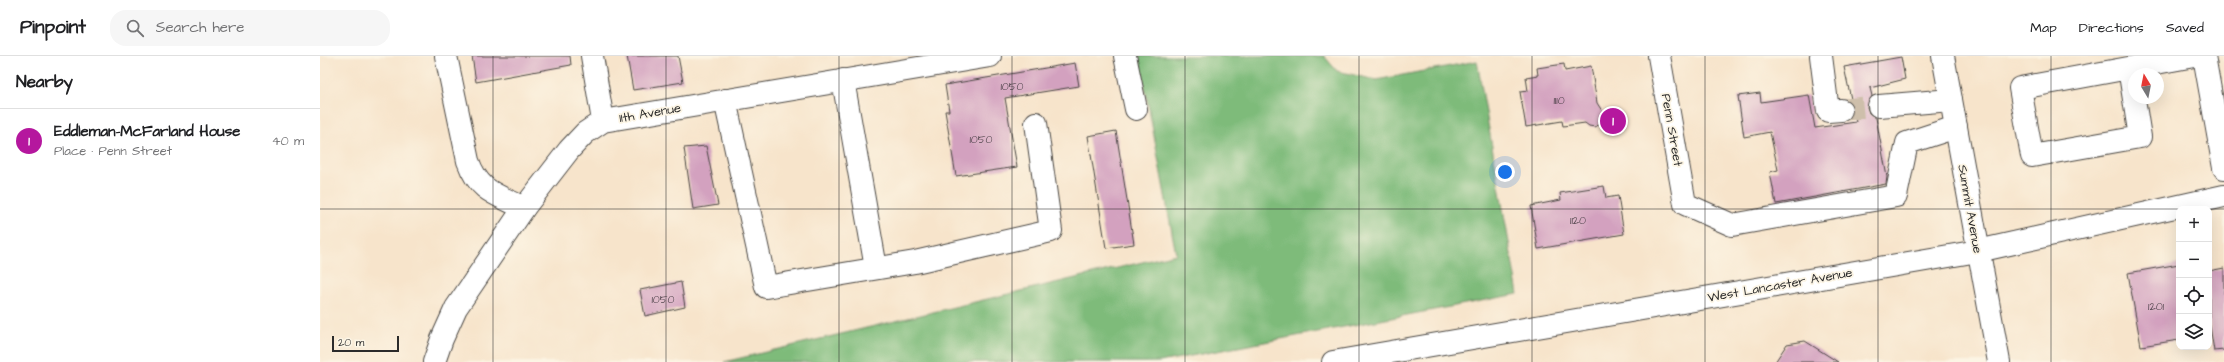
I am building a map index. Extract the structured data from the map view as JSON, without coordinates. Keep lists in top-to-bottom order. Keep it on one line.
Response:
{"streets":{"main road":["11th Avenue","Penn Street","Summit Avenue","West Lancaster Avenue"]},"crossings":[["Penn Street","Summit Avenue"],["Summit Avenue","West Lancaster Avenue"]],"house_numbers":["1050","1110","1050","1120","1050","1201"],"scale_bar":"20 m","north":"top","page":{"header":"Pinpoint","search":"Search here","nav":["Map","Directions","Saved"],"heading":"Nearby","pins":"1","list":[{"mark":"1","name":"Eddleman-McFarland House","note":"Place · Penn Street","value":"40 m"}],"map_buttons":["+","−"],"scale":"20 m"}}
